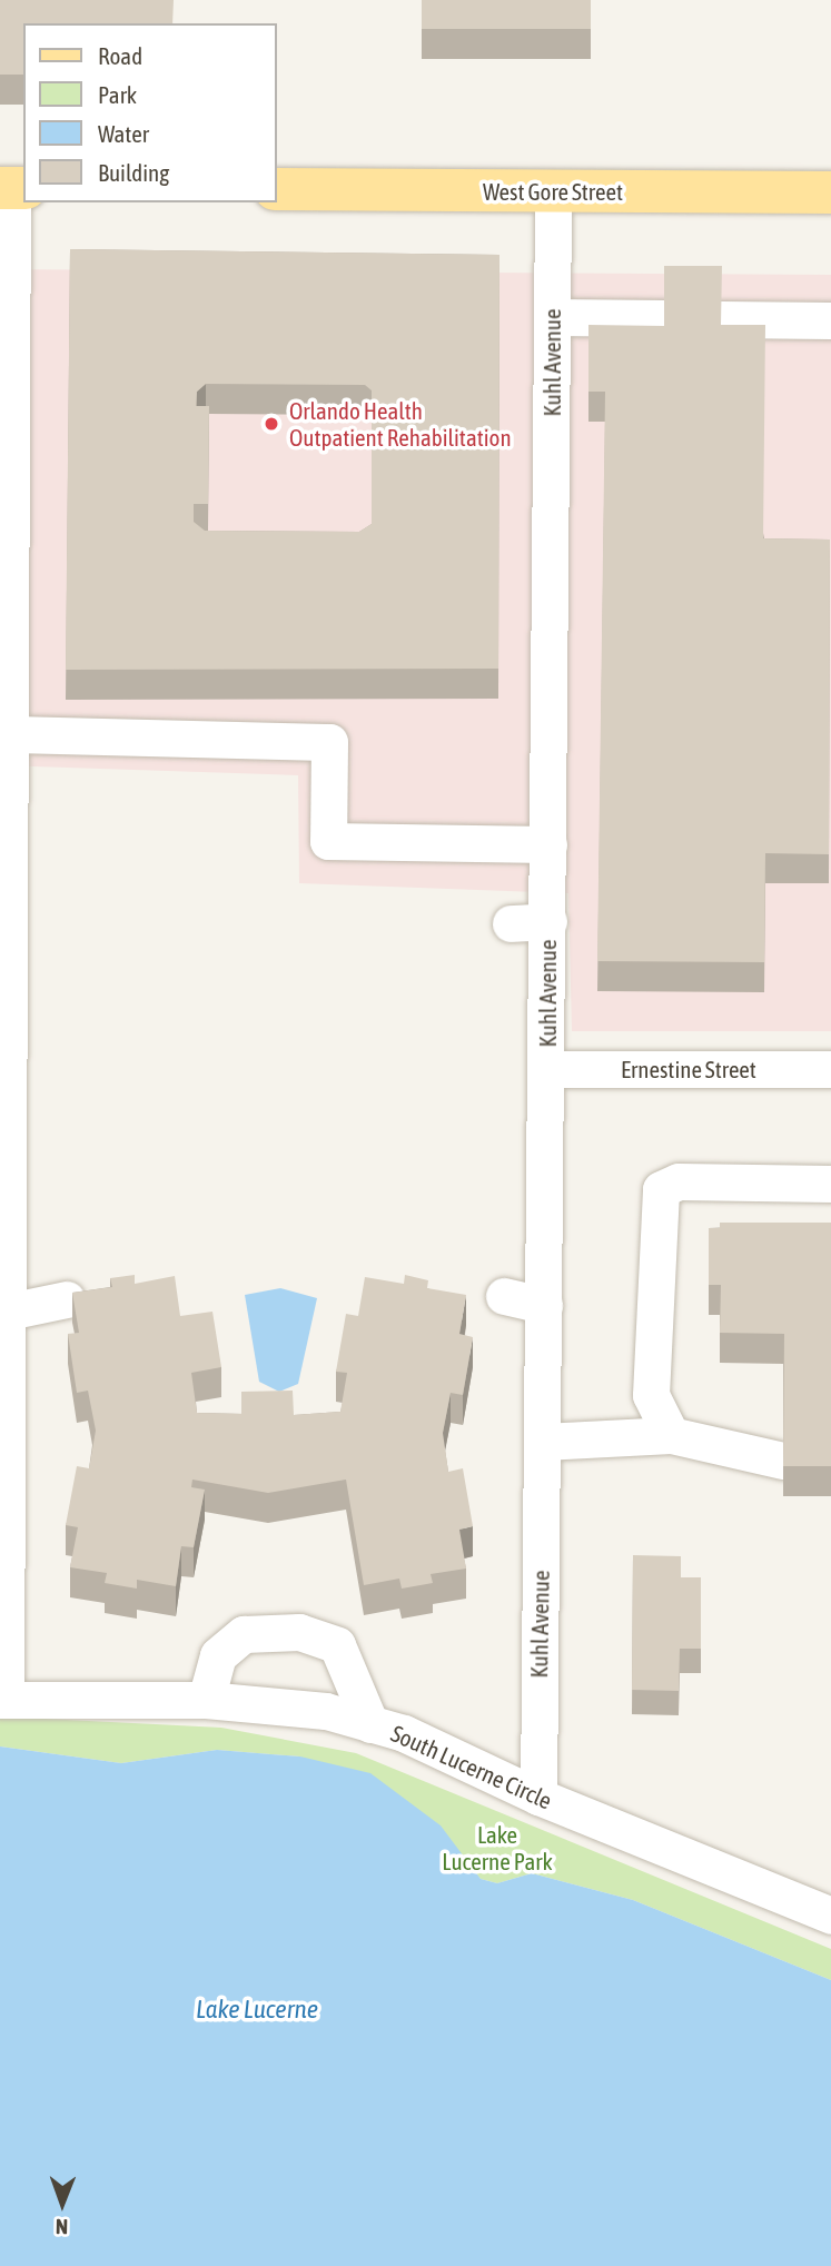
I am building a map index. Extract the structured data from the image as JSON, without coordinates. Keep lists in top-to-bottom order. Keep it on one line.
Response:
{"streets":{"main road":["West Gore Street"],"street":["Kuhl Avenue","Ernestine Street","South Lucerne Circle"]},"crossings":[["West Gore Street","Kuhl Avenue"],["Kuhl Avenue","Ernestine Street"],["Kuhl Avenue","South Lucerne Circle"]],"water":["Lake Lucerne"],"parks":["Lake Lucerne Park"],"places":["Orlando Health Outpatient Rehabilitation"],"legend":["Road","Park","Water","Building"],"north":"bottom"}
